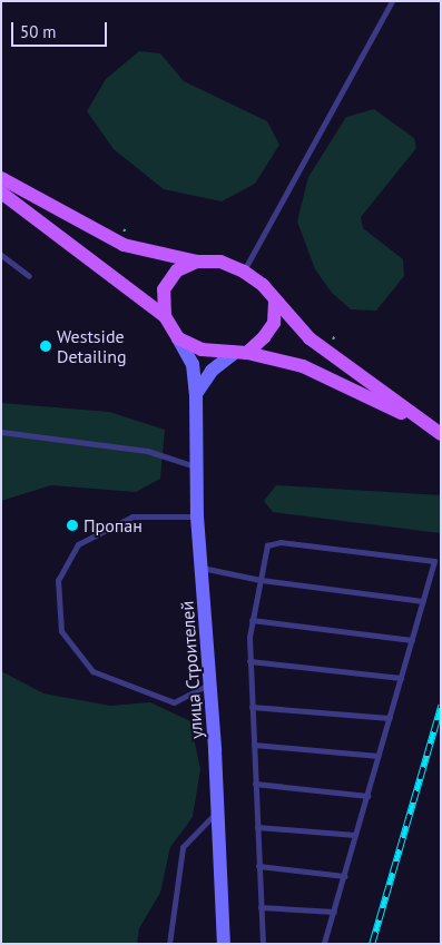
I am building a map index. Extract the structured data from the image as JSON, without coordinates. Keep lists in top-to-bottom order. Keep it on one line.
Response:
{"streets":{"main road":["улица Строителей"]},"places":["Westside Detailing","Пропан"],"scale_bar":"50 m"}
